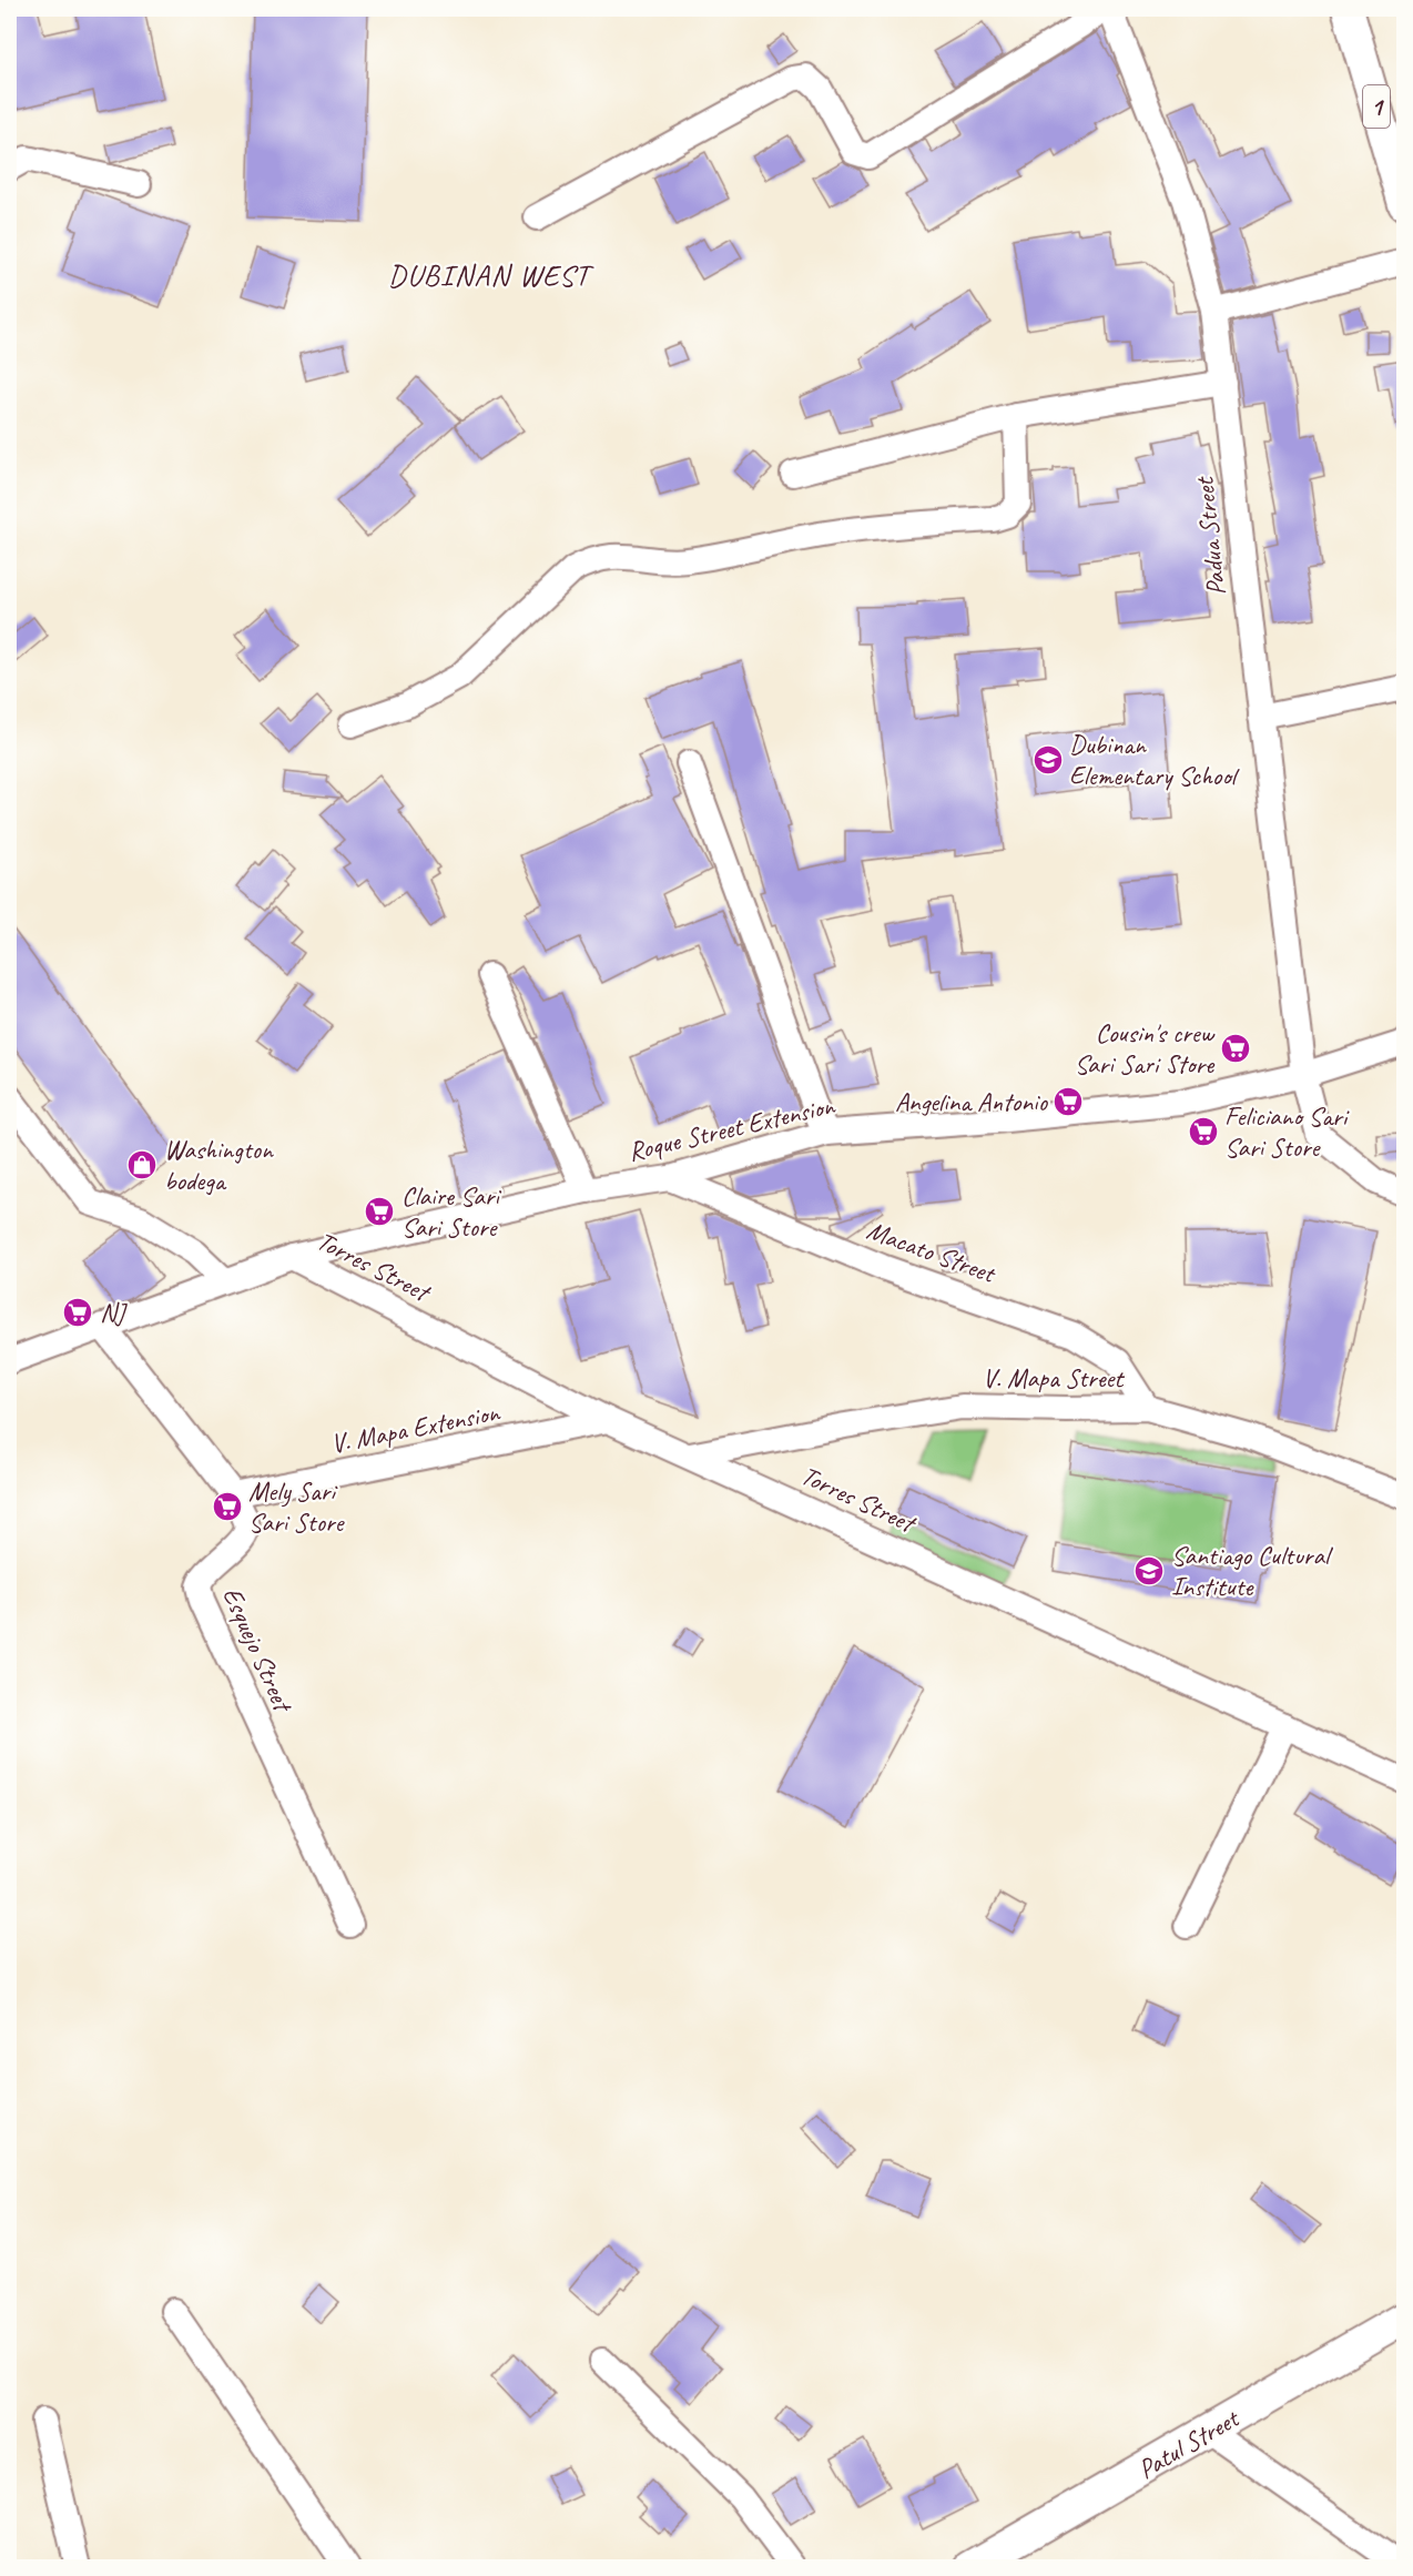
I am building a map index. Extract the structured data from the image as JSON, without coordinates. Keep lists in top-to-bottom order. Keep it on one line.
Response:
{"streets":{"main road":["1","Patul Street"],"street":["Padua Street","Roque Street Extension","Macato Street","Torres Street","V. Mapa Street","V. Mapa Extension","Esquejo Street"]},"crossings":[["Padua Street","Roque Street Extension"],["Roque Street Extension","Macato Street"],["Roque Street Extension","Torres Street"],["Roque Street Extension","Esquejo Street"],["Macato Street","V. Mapa Street"],["Torres Street","V. Mapa Street"],["Torres Street","V. Mapa Extension"],["V. Mapa Extension","Esquejo Street"]],"districts":["DUBINAN WEST"],"places":{"school or university":["Dubinan Elementary School","Santiago Cultural Institute"],"supermarket":["Cousin's crew Sari Sari Store","Angelina Antonio","Feliciano Sari Sari Store","Claire Sari Sari Store","NJ","Mely Sari Sari Store"],"shop":["Washington bodega"]}}
